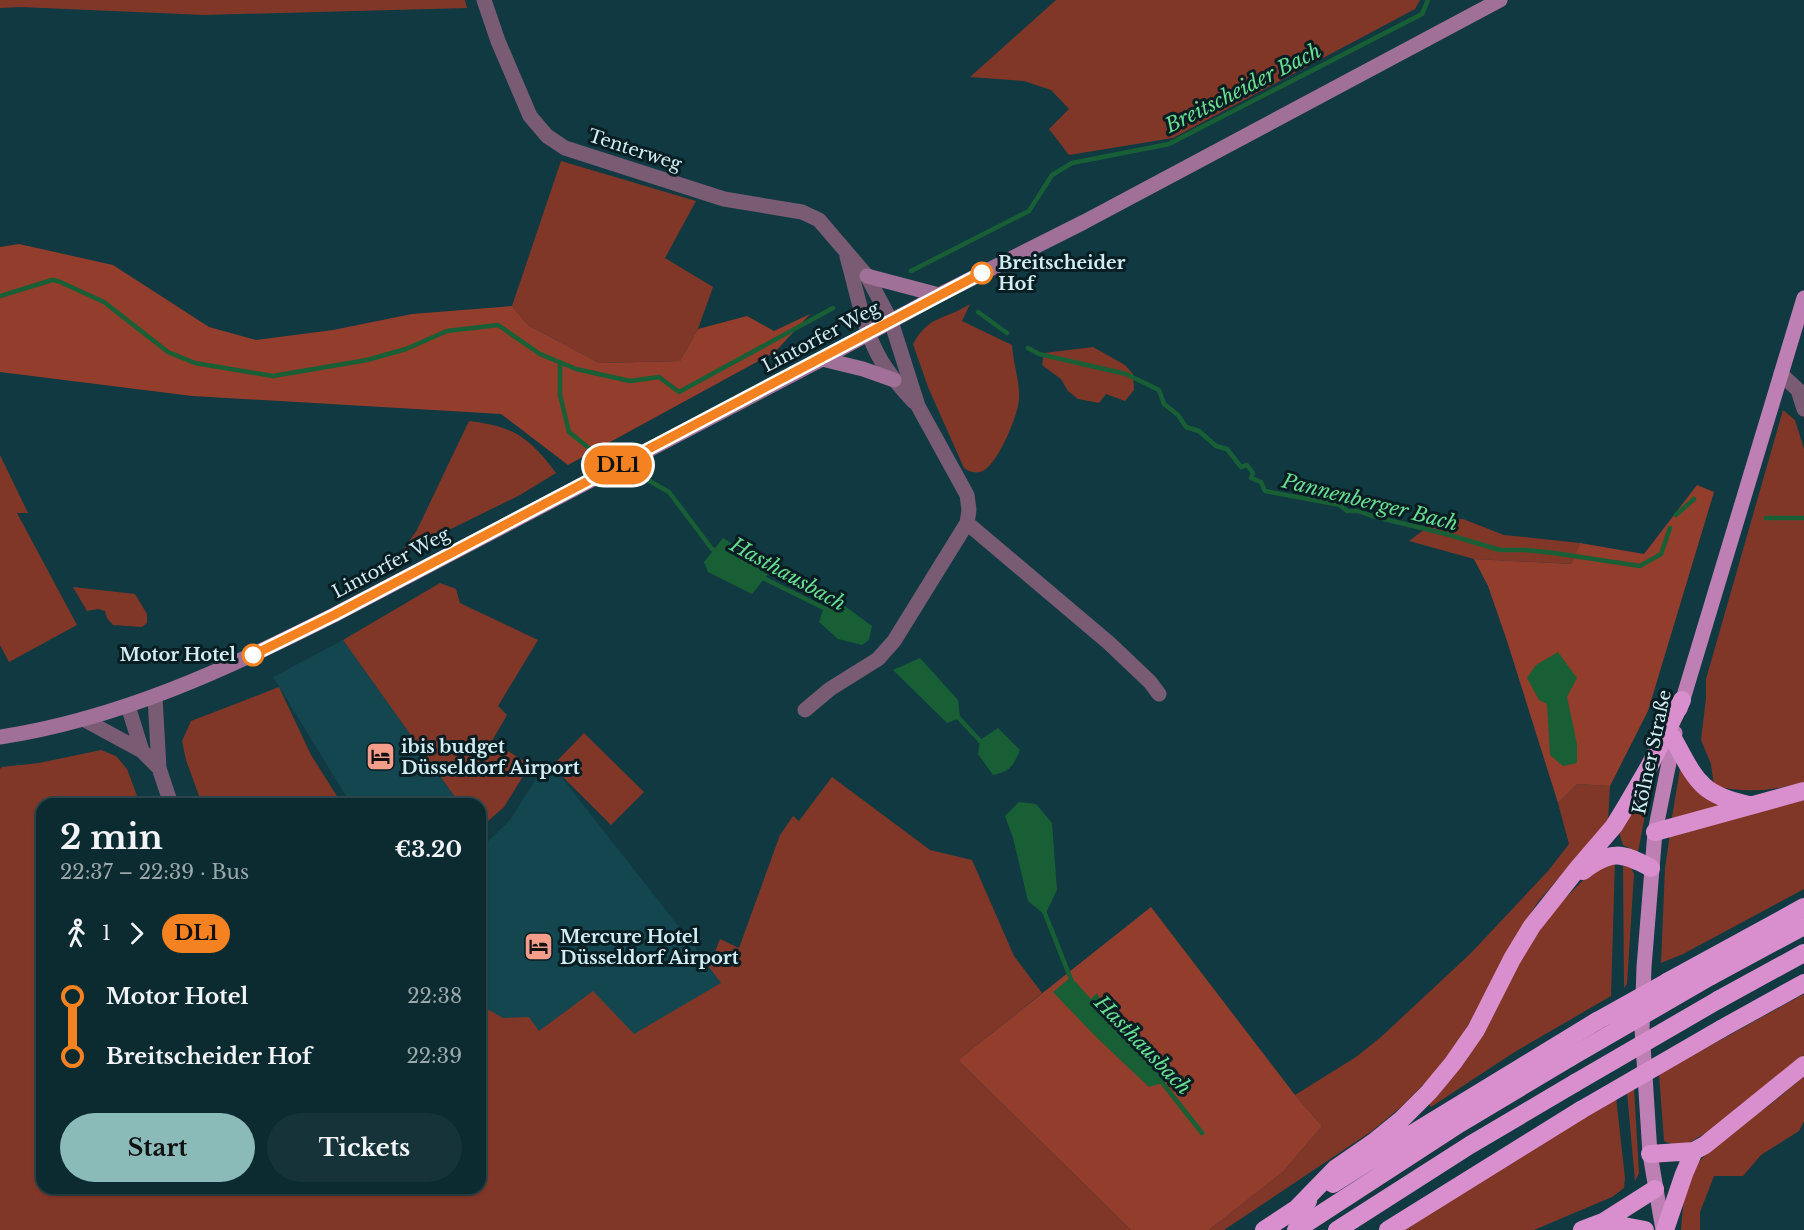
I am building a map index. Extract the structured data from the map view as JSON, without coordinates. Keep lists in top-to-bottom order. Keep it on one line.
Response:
{"streets":{"main road":["Lintorfer Weg","Kölner Straße"],"street":["Tenterweg"]},"crossings":[["Tenterweg","Lintorfer Weg"]],"water":["Breitscheider Bach","Pannenberger Bach","Hasthausbach"],"places":{"other":["Breitscheider Hof","Motor Hotel"],"hotel":["ibis budget Düsseldorf Airport","Mercure Hotel Düsseldorf Airport"]},"lines":["bus line DL1"],"page":{"on_map":"DL1","heading":["2 min","22:37 – 22:39 · Bus","€3.20"],"legs":["1","DL1"],"list":[{"name":"Motor Hotel","value":"22:38"},{"name":"Breitscheider Hof","value":"22:39"}],"buttons":["Start","Tickets"]}}
